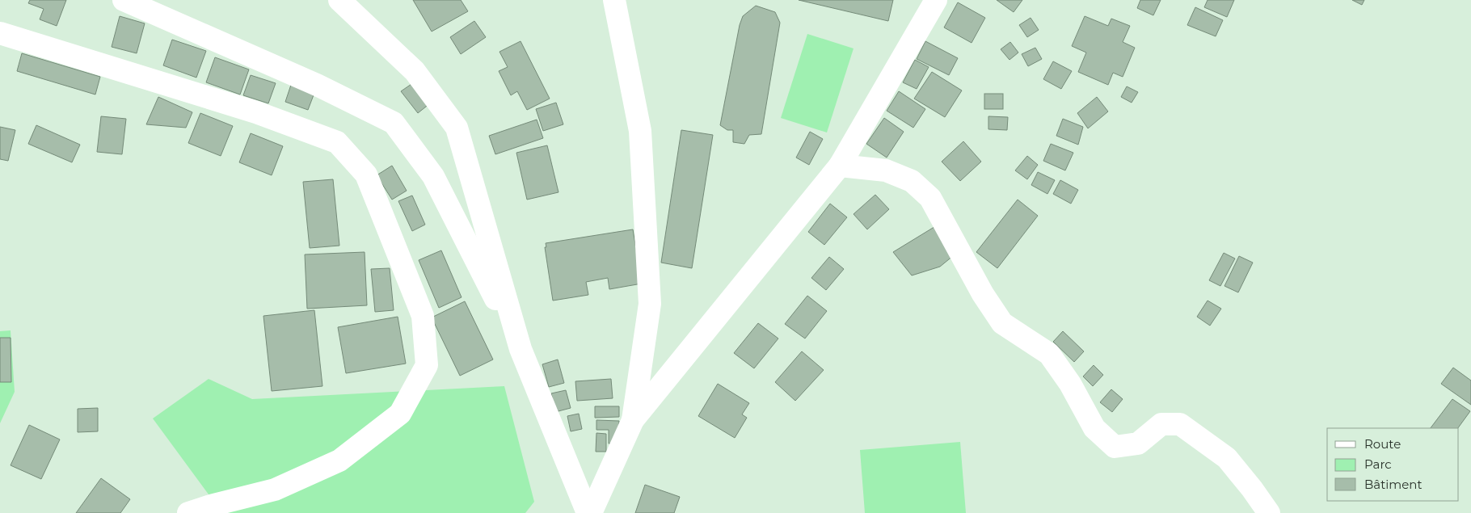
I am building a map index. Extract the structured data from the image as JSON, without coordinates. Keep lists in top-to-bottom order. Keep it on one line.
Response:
{"legend":["Route","Parc","Bâtiment"]}
